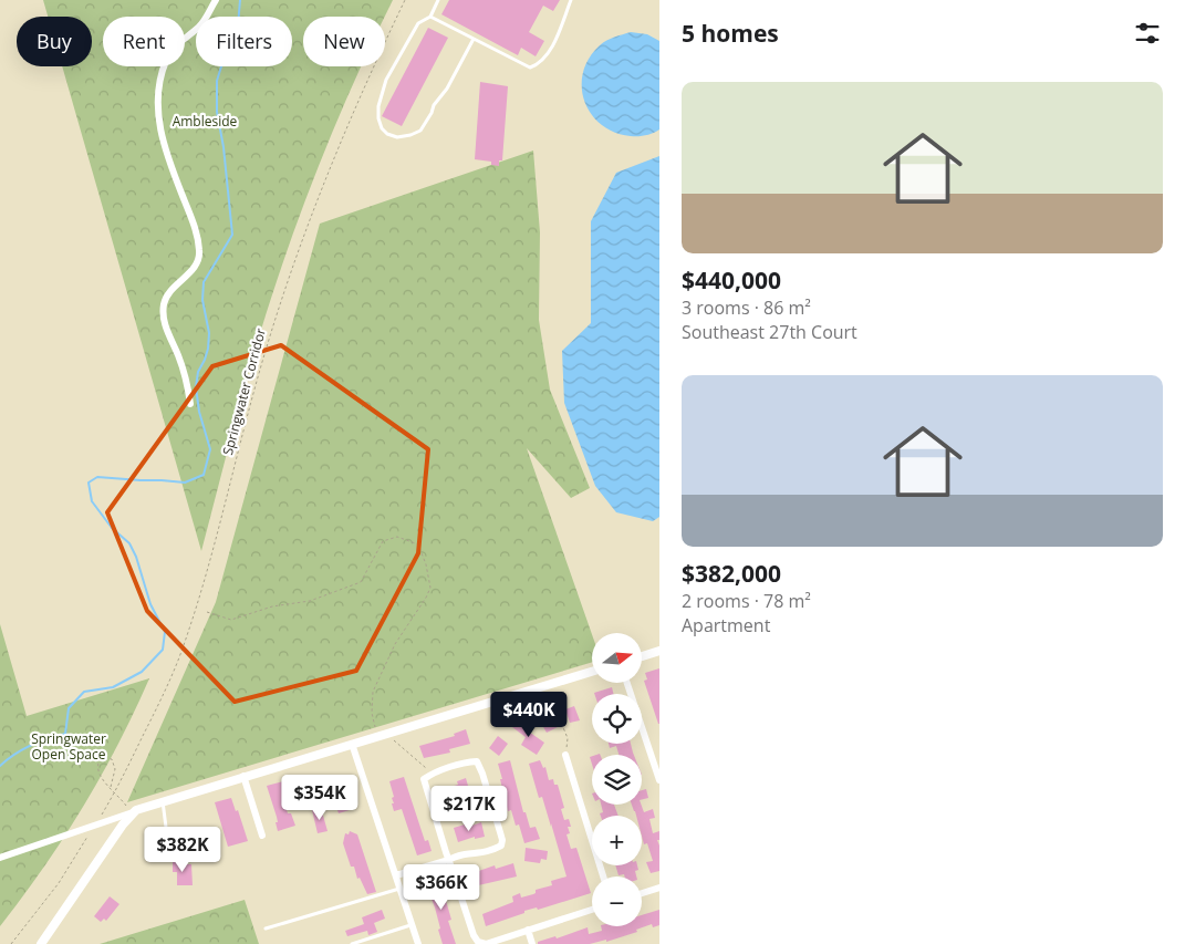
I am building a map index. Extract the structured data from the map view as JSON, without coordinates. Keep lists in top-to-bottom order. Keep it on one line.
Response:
{"streets":{"path":["Springwater Corridor"]},"parks":["Ambleside","Springwater Open Space"],"north":"right","page":{"heading":"5 homes","chip":["Buy","Rent","Filters","New"],"list":[{"name":"$440,000","note":"3 rooms · 86 m² · Southeast 27th Court"},{"name":"$382,000","note":"2 rooms · 78 m² · Apartment"}],"map_buttons":["+","−"],"price":["$440K","$354K","$217K","$382K","$366K"]}}
